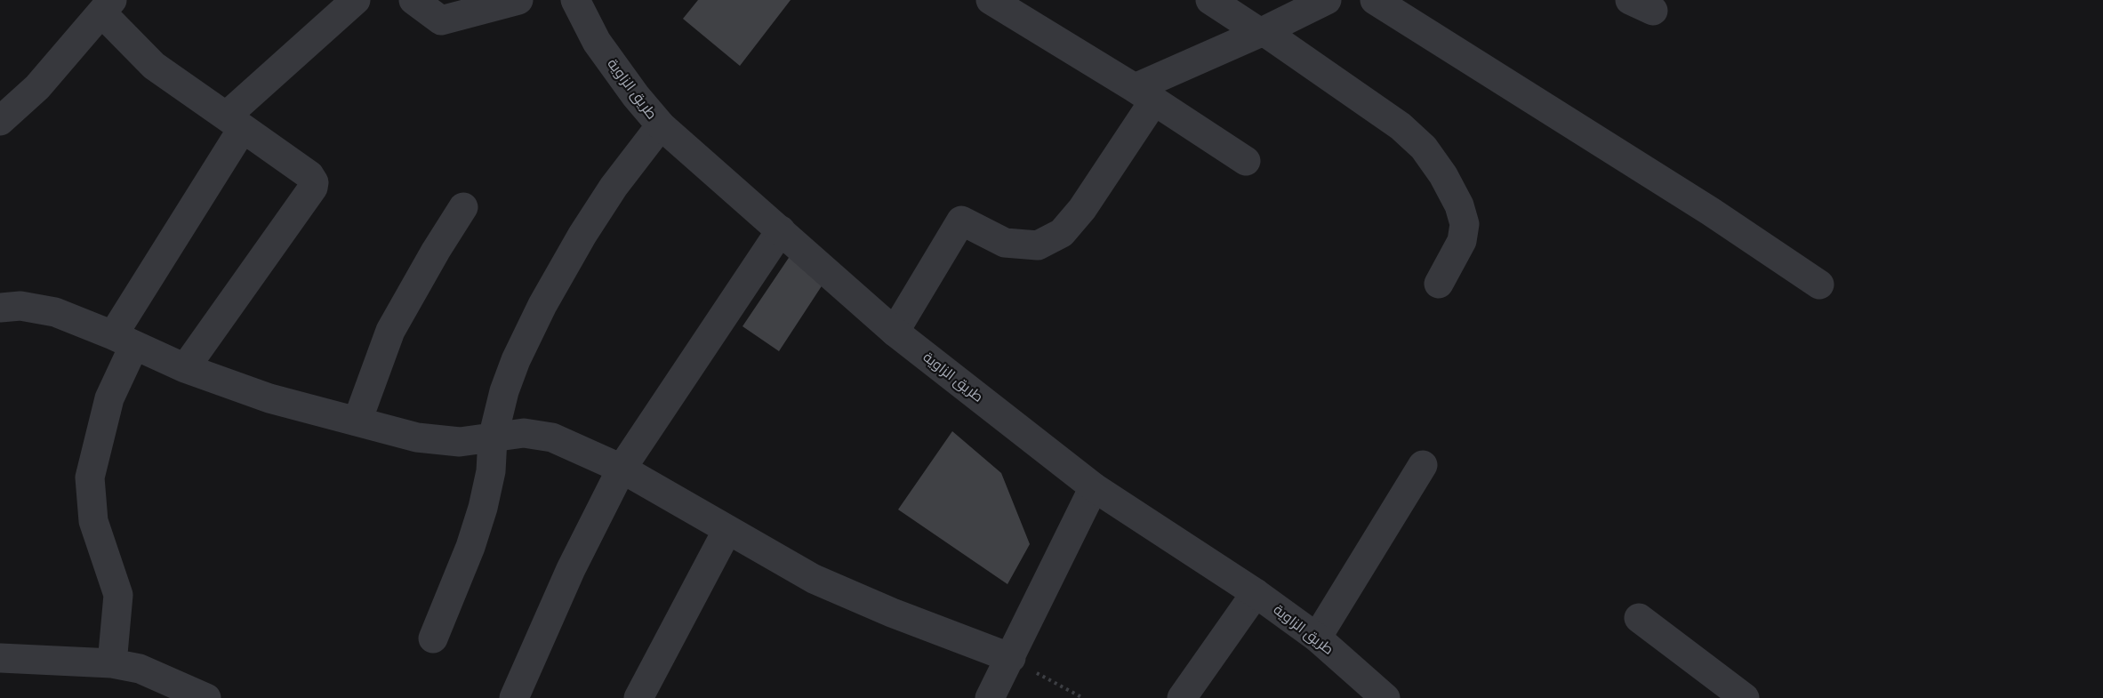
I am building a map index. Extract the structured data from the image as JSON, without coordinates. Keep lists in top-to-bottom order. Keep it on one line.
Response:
{"streets":{"street":["طريق الزاوية"]}}
